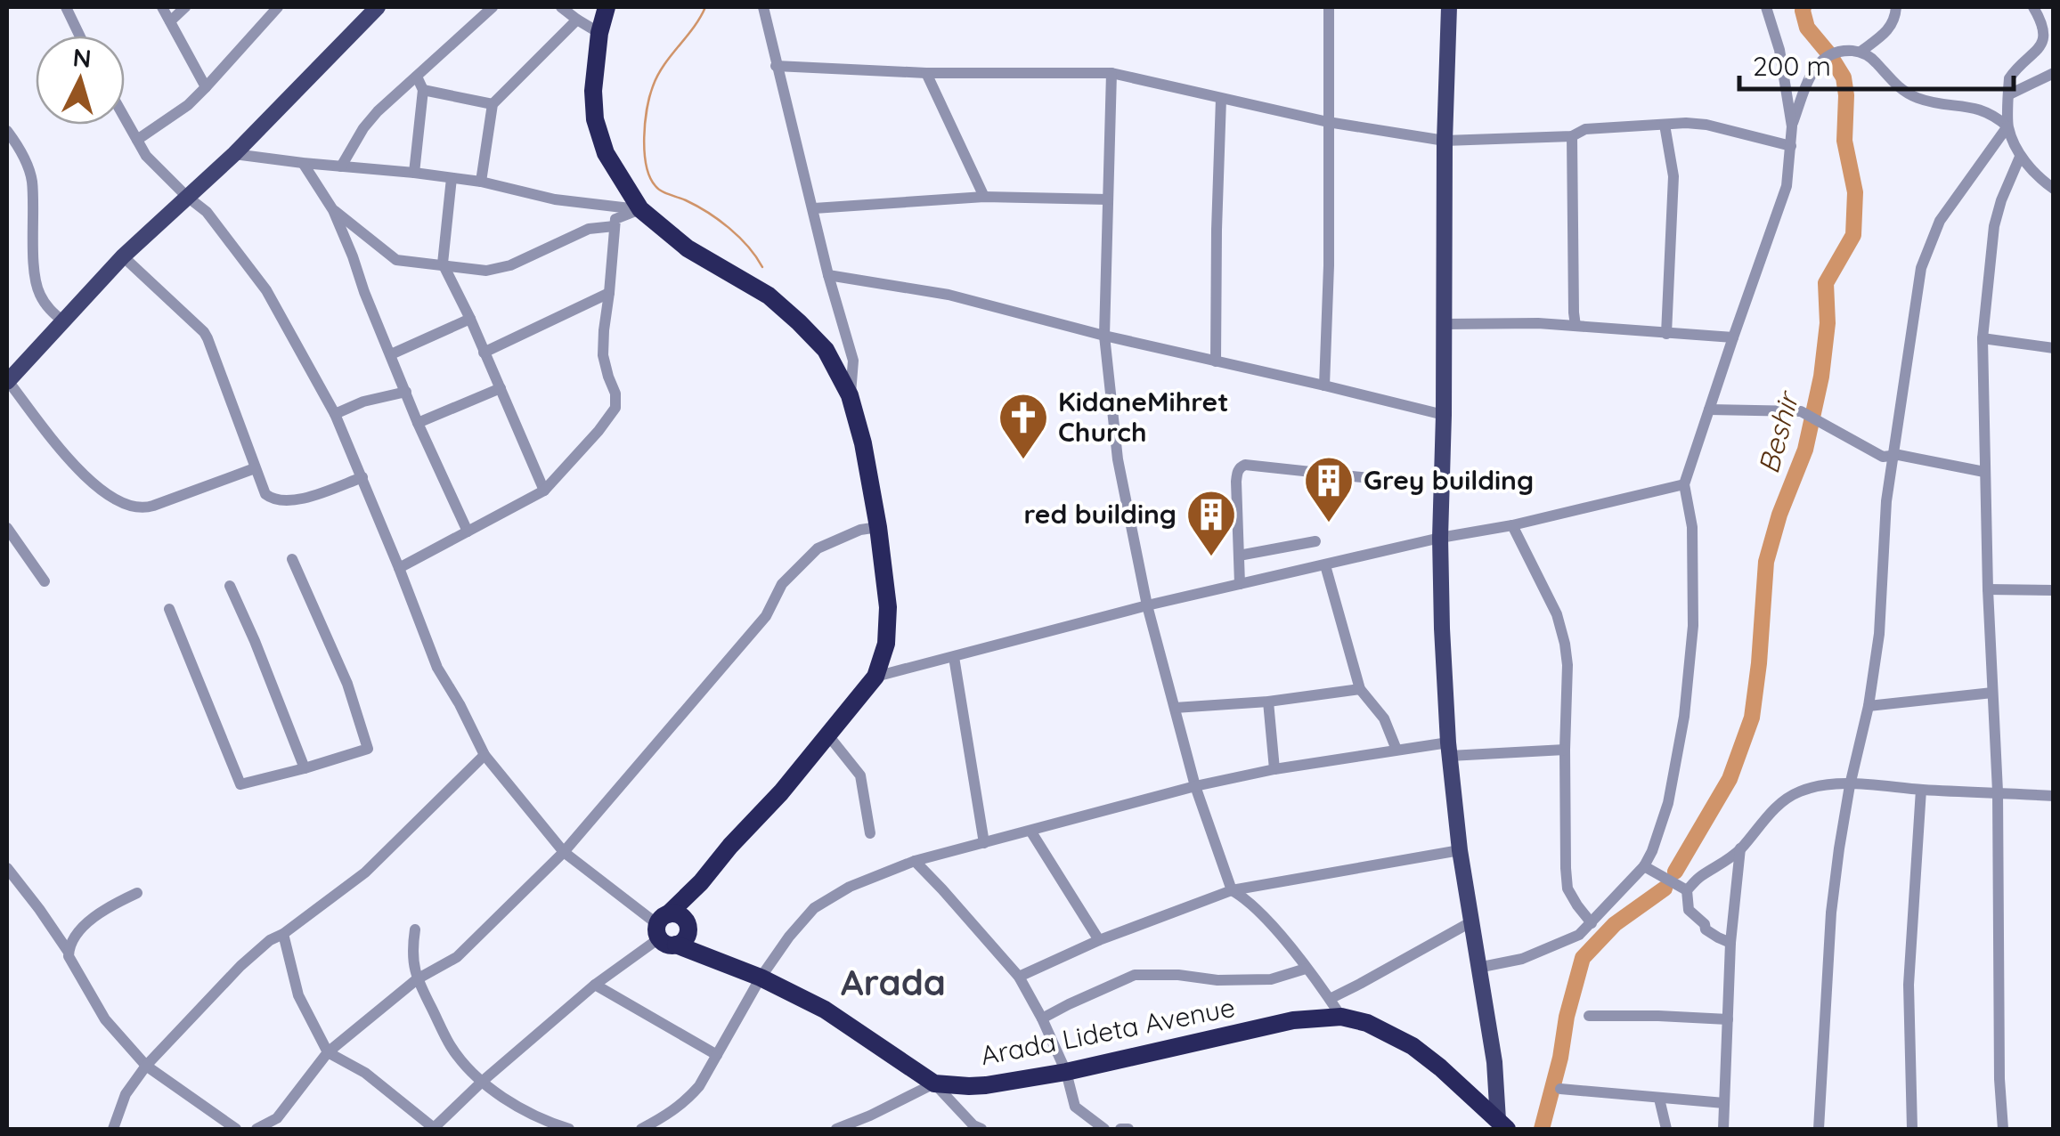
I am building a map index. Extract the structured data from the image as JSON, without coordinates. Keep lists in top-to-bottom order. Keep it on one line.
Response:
{"streets":{"highway":["Arada Lideta Avenue"]},"districts":["Arada"],"water":["Beshir"],"places":{"church":["KidaneMihret Church"],"building":["Grey building","red building"]},"scale_bar":"200 m","north":"top"}
